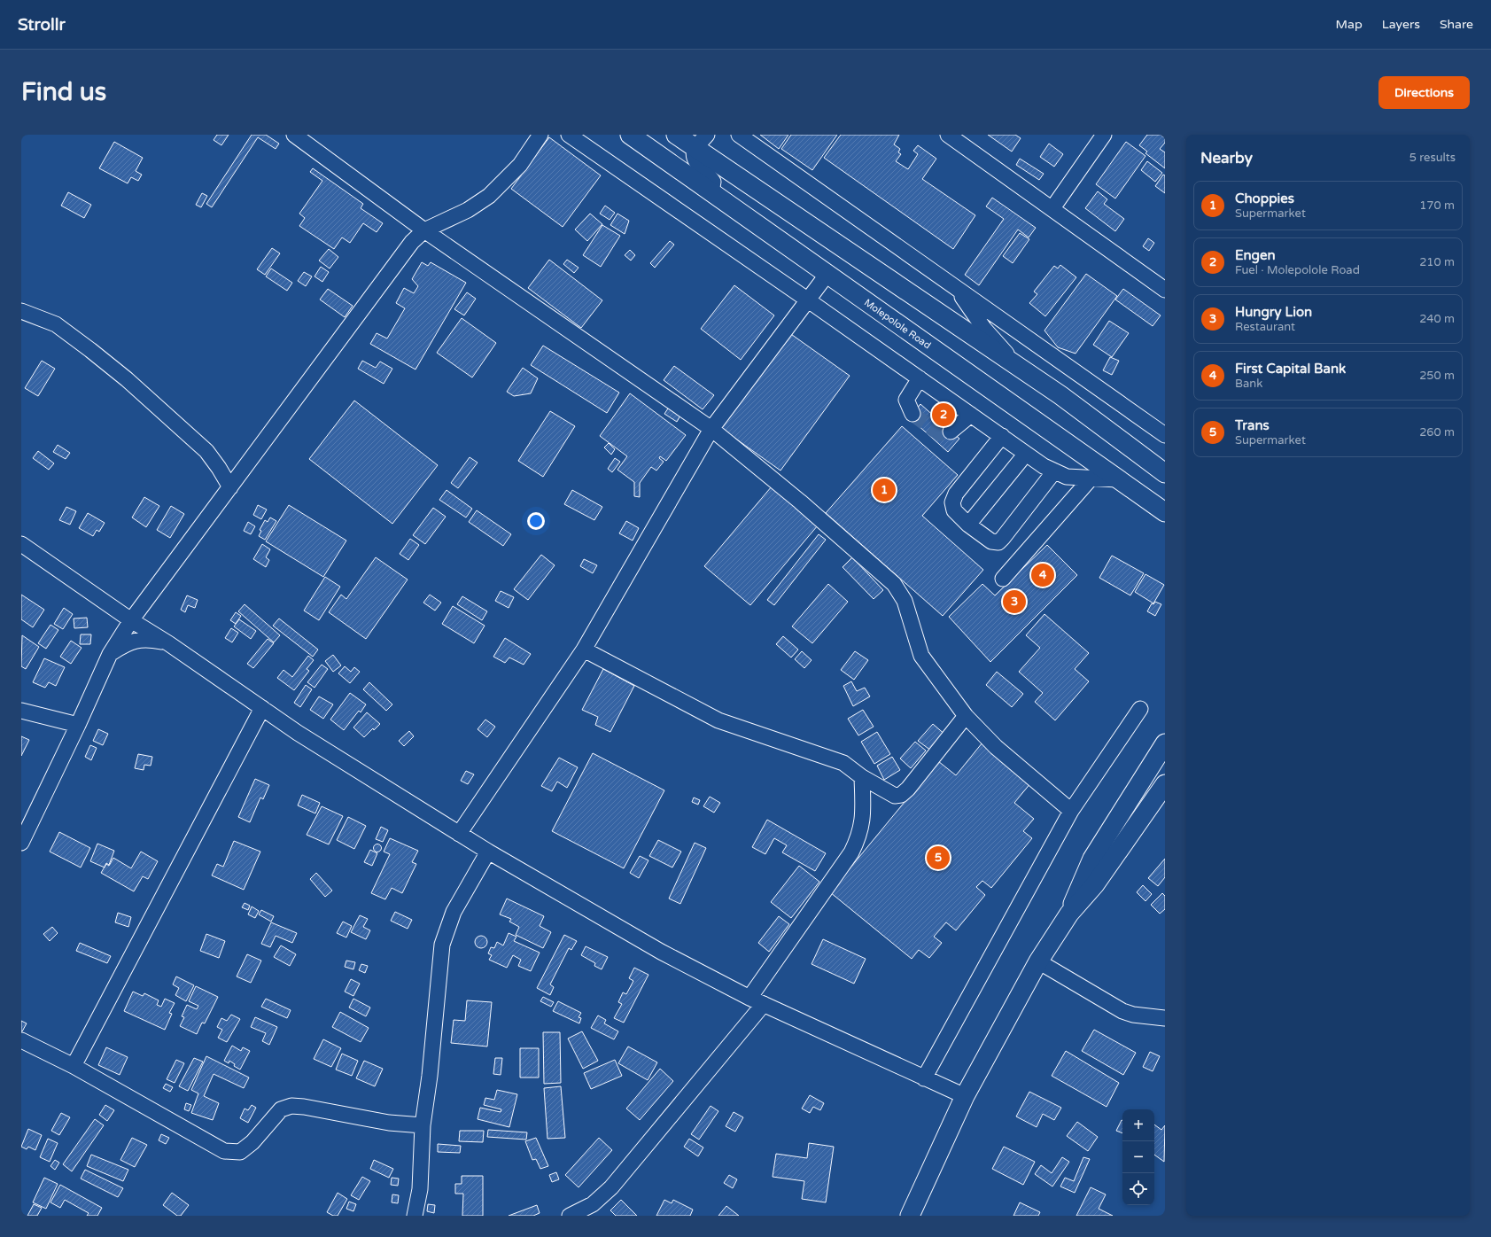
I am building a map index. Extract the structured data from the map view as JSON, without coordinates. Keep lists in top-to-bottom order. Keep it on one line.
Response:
{"streets":{"main road":["Molepolole Road"]},"page":{"header":"Strollr","nav":["Map","Layers","Share"],"buttons":"Directions","title":"Find us","heading":["Nearby","5 results"],"list":[{"mark":"1","name":"Choppies","note":"Supermarket","value":"170 m"},{"mark":"2","name":"Engen","note":"Fuel · Molepolole Road","value":"210 m"},{"mark":"3","name":"Hungry Lion","note":"Restaurant","value":"240 m"},{"mark":"4","name":"First Capital Bank","note":"Bank","value":"250 m"},{"mark":"5","name":"Trans","note":"Supermarket","value":"260 m"}],"pins":["2","1","4","3","5"],"map_buttons":["+","−"]}}
